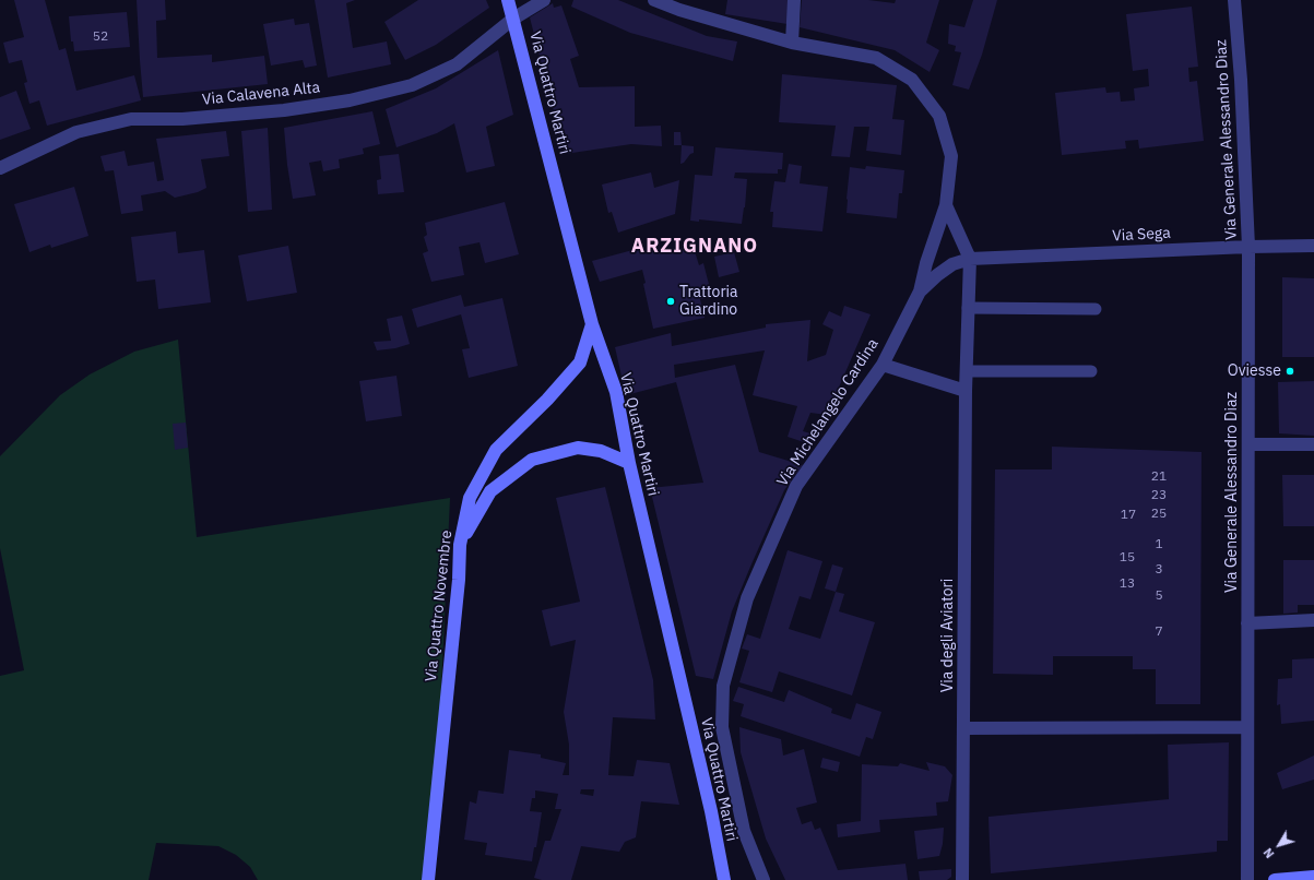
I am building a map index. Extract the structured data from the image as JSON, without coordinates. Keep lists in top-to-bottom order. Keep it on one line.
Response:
{"streets":{"street":["Via Quattro Martiri","Via Calavena Alta","Via Generale Alessandro Diaz","Via Sega","Via Michelangelo Cardina","Via Quattro Novembre","Via degli Aviatori"]},"crossings":[["Via Quattro Martiri","Via Calavena Alta"],["Via Quattro Martiri","Via Quattro Novembre"],["Via Generale Alessandro Diaz","Via Sega"],["Via Sega","Via Michelangelo Cardina"],["Via Sega","Via degli Aviatori"],["Via Michelangelo Cardina","Via degli Aviatori"]],"districts":["ARZIGNANO"],"places":["Trattoria Giardino","Oviesse"],"house_numbers":["52","21","23","25","17","1","15","3","13","5","7"],"north":"bottom left"}
